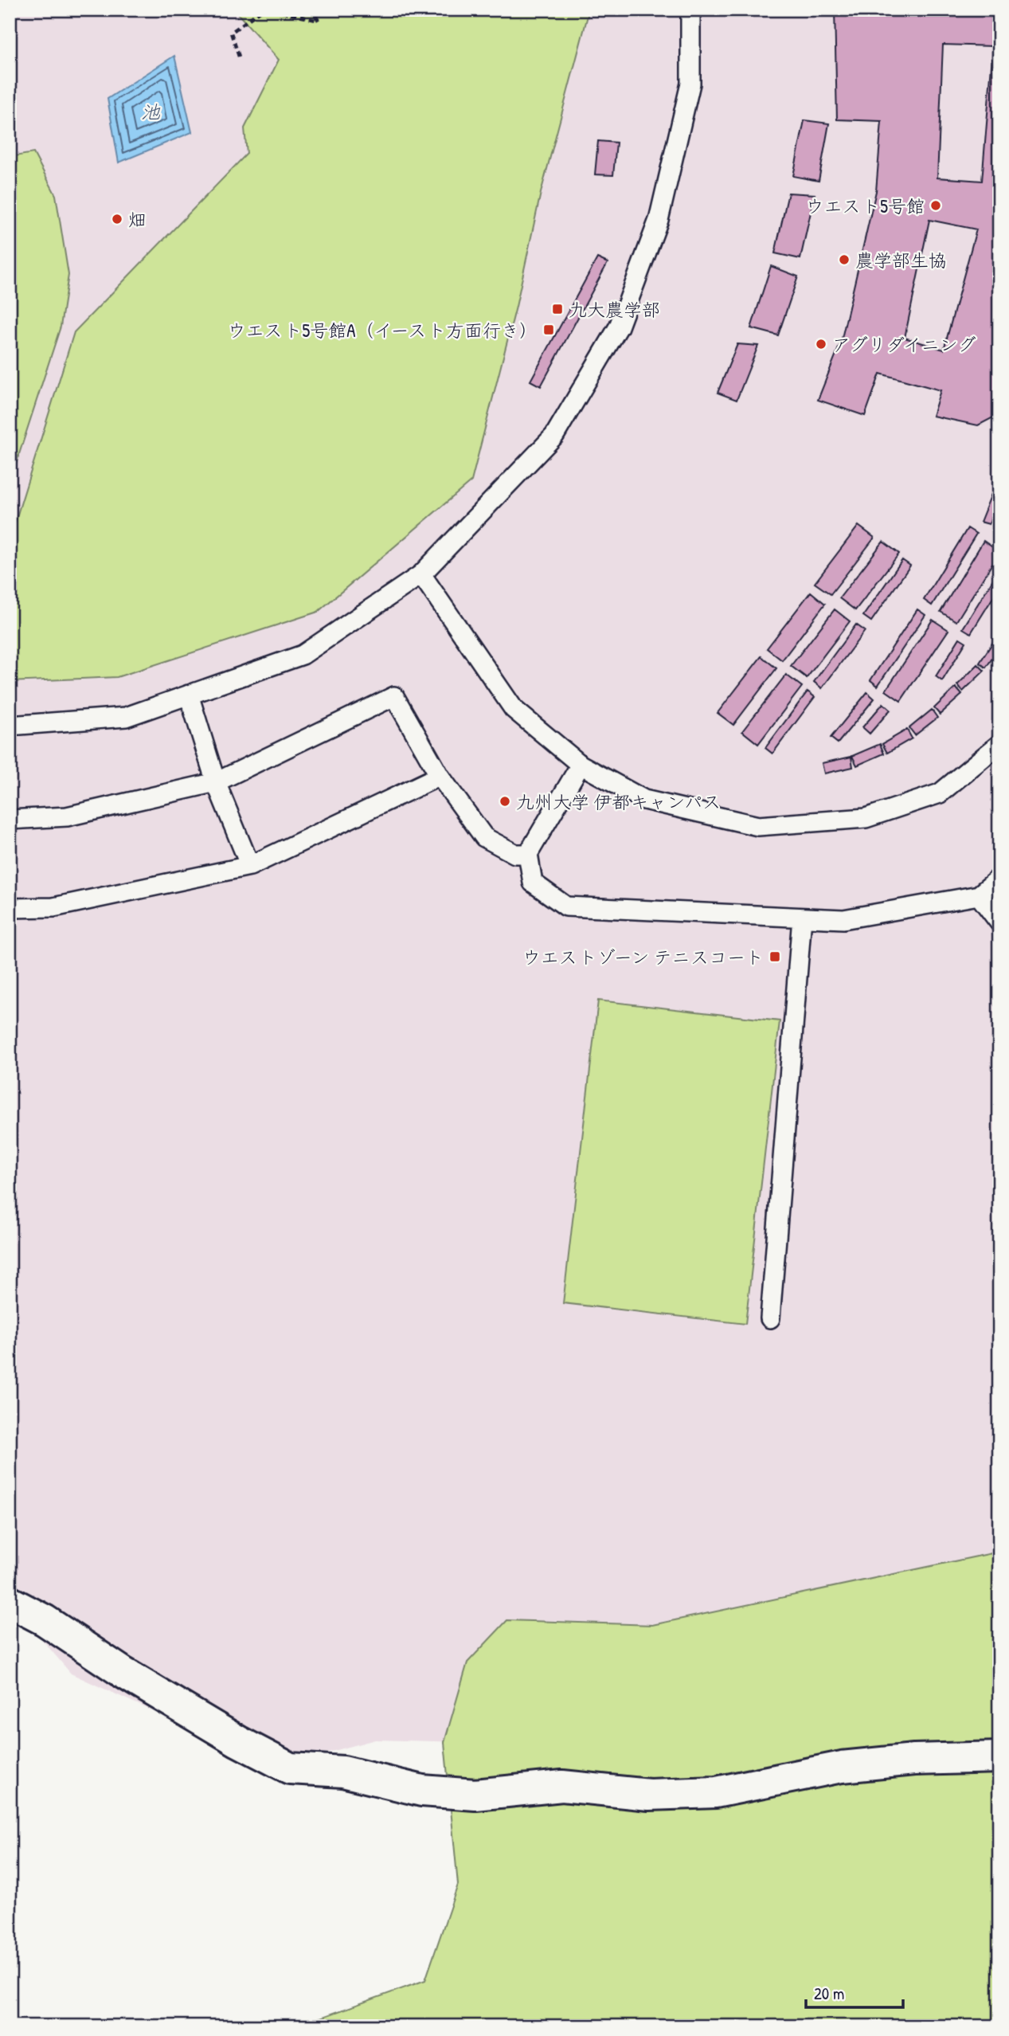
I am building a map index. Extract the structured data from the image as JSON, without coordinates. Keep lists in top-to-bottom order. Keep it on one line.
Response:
{"water":["池"],"places":{"other":["ウエスト5号館","畑","農学部生協","アグリダイニング","九州大学 伊都キャンパス"],"transit":["九大農学部","ウエスト5号館A（イースト方面行き）","ウエストゾーン テニスコート"]},"scale_bar":"20 m"}
